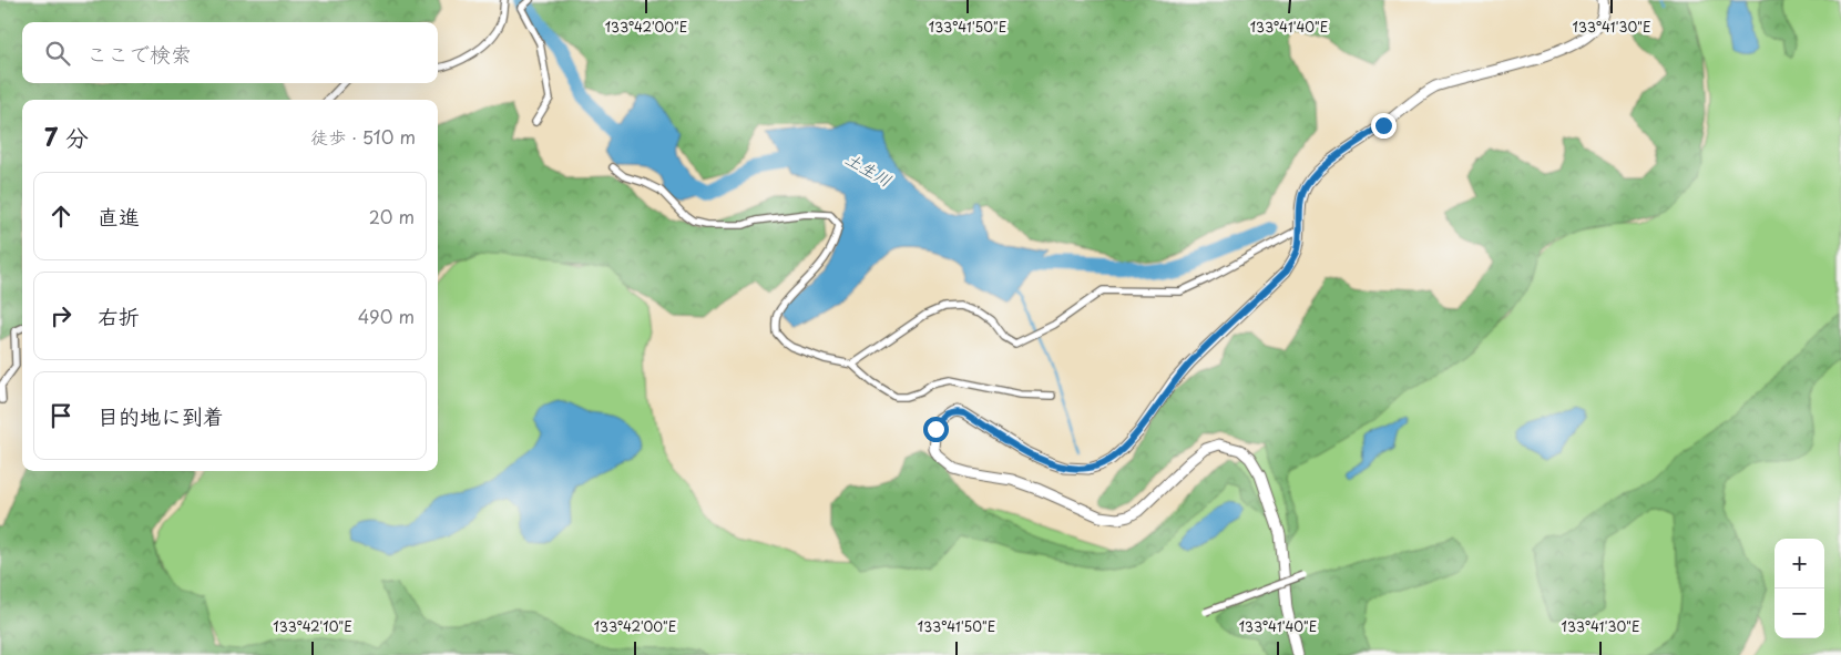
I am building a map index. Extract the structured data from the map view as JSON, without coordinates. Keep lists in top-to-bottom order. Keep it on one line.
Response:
{"water":["土生川"],"page":{"search":"ここで検索","heading":["7 分","徒歩 · 510 m"],"list":[["直進","20 m"],["右折","490 m"],"目的地に到着"],"map_buttons":["+","−"]},"coordinates":["133°42'00\"E","133°41'50\"E","133°41'40\"E","133°41'30\"E","133°42'10\"E"]}
